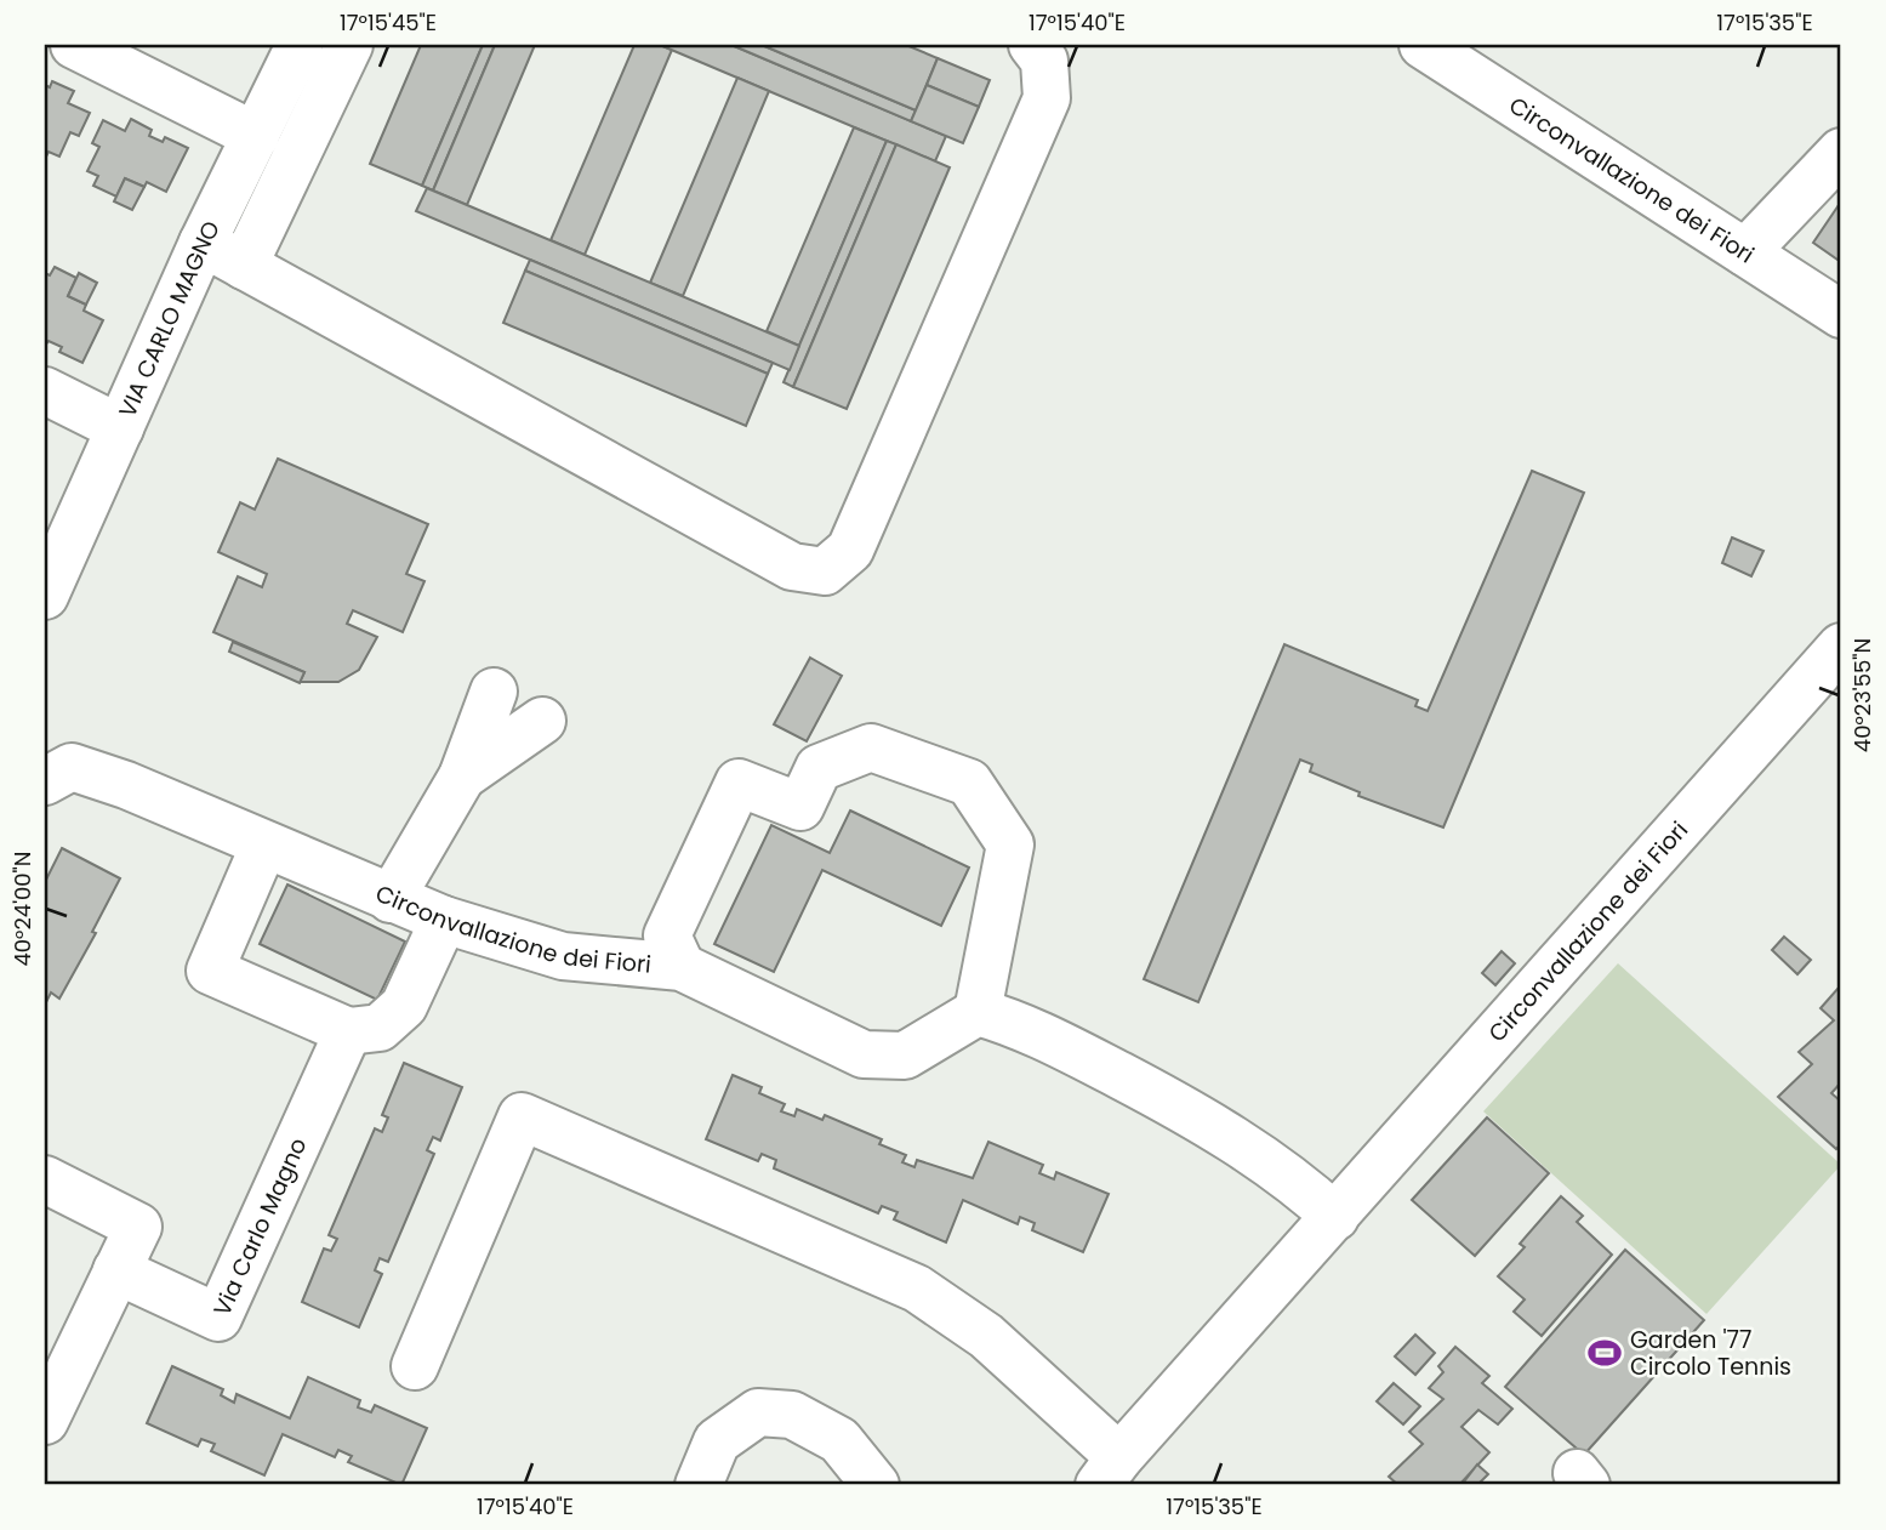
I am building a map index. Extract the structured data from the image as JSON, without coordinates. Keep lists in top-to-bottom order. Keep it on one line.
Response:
{"streets":{"street":["Circonvallazione dei Fiori","VIA CARLO MAGNO","Via Carlo Magno"]},"places":{"sports":["Garden '77 Circolo Tennis"]},"coordinates":["17°15'45\"E","17°15'40\"E","17°15'35\"E","40°23'55\"N","40°24'00\"N"]}
